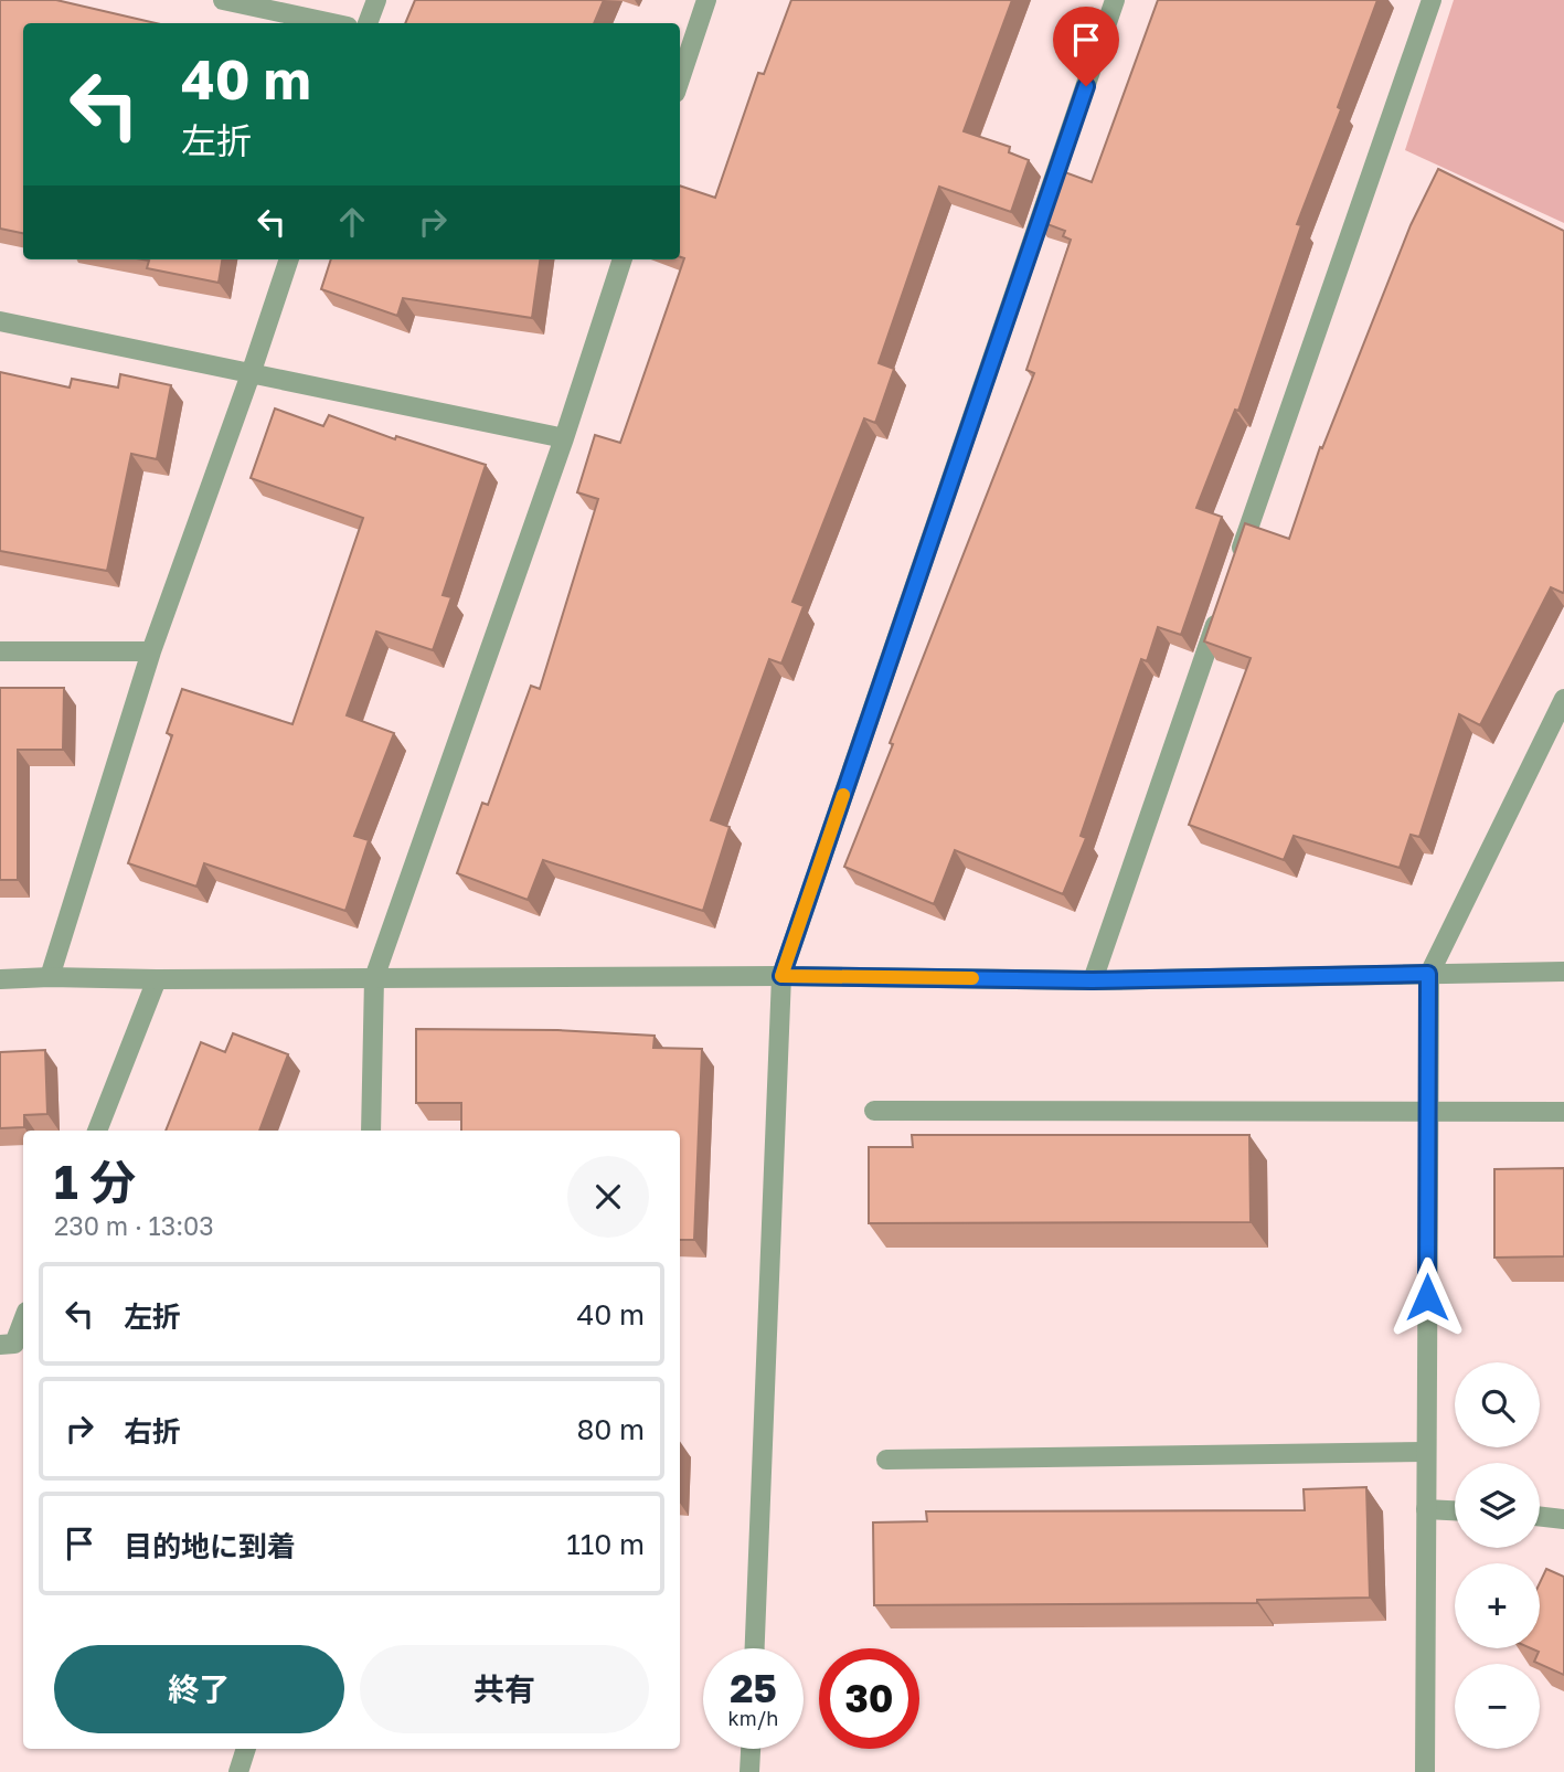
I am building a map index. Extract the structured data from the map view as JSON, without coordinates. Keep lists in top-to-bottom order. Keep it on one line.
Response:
{"page":{"turn":["40 m","左折"],"heading":["1 分","230 m · 13:03"],"list":[{"name":"左折","value":"40 m"},{"name":"右折","value":"80 m"},{"name":"目的地に到着","value":"110 m"}],"map_buttons":["+","−"],"buttons":["終了","共有"],"speed":"25 km/h","limit":"30"}}
